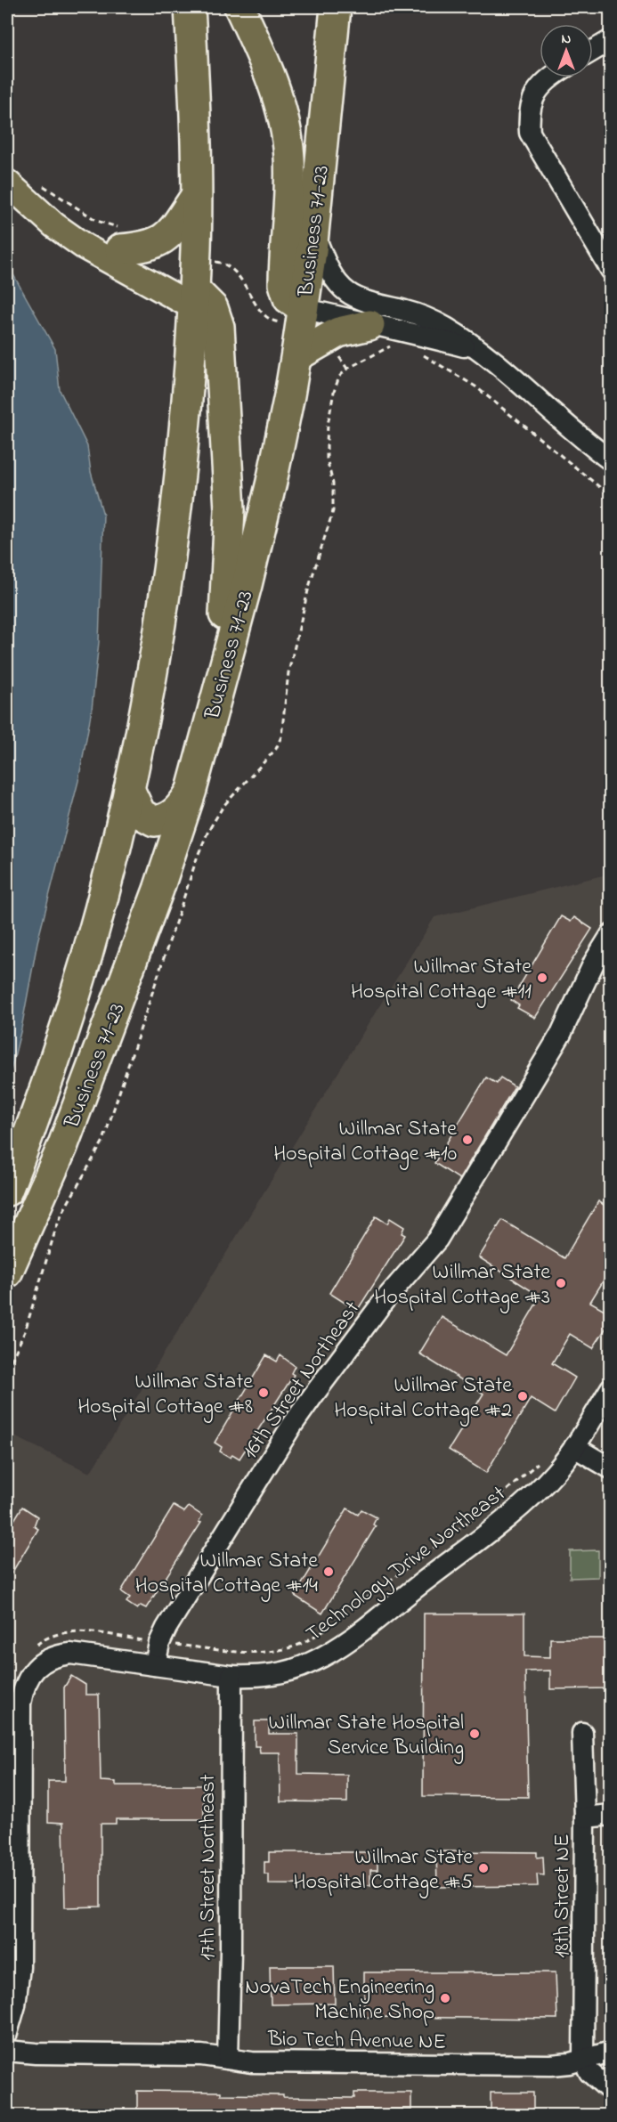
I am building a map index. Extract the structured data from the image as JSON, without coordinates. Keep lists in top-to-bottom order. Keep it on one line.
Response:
{"streets":{"highway":["Business 71-23"],"street":["16th Street Northeast","Technology Drive Northeast","17th Street Northeast","18th Street NE","Bio Tech Avenue NE"]},"crossings":[["16th Street Northeast","Technology Drive Northeast"],["Technology Drive Northeast","17th Street Northeast"],["17th Street Northeast","Bio Tech Avenue NE"],["18th Street NE","Bio Tech Avenue NE"]],"places":["Willmar State Hospital Cottage #11","Willmar State Hospital Cottage #10","Willmar State Hospital Cottage #3","Willmar State Hospital Cottage #8","Willmar State Hospital Cottage #2","Willmar State Hospital Cottage #14","Willmar State Hospital Service Building","Willmar State Hospital Cottage #5","NovaTech Engineering Machine Shop"],"north":"top"}
